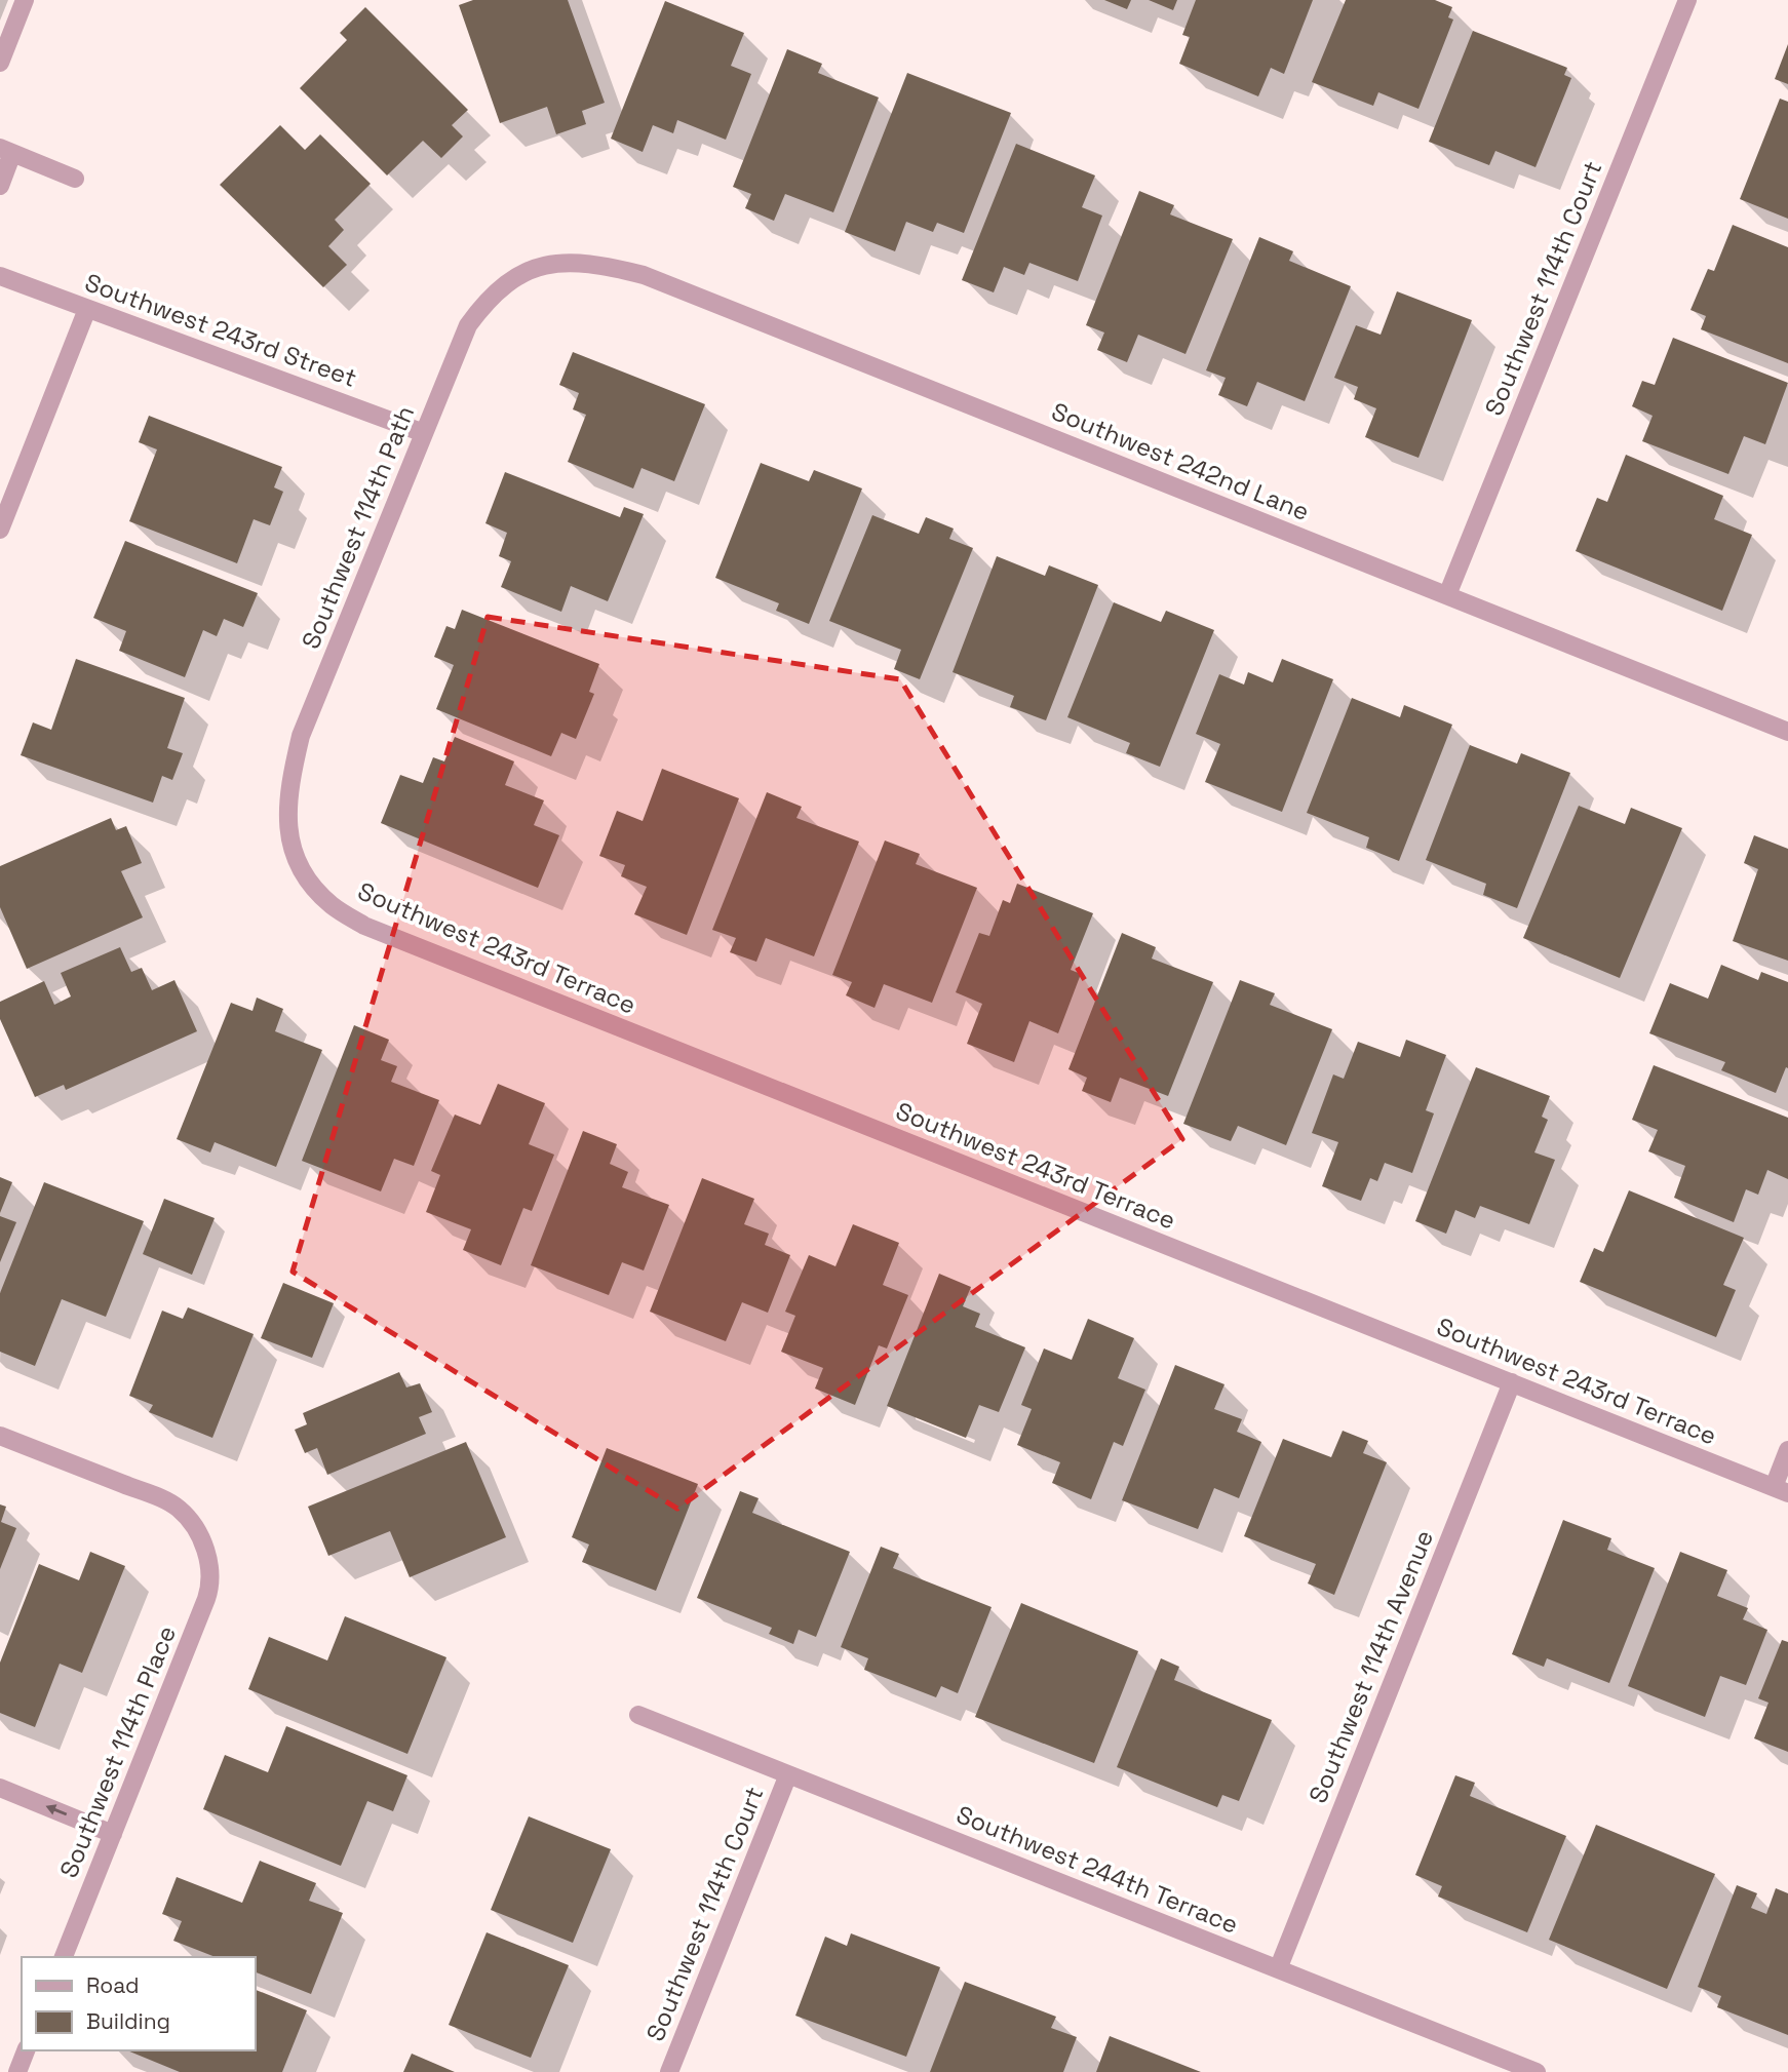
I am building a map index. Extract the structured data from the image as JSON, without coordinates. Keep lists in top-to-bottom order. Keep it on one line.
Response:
{"streets":{"street":["Southwest 114th Court","Southwest 243rd Street","Southwest 242nd Lane","Southwest 114th Path","Southwest 243rd Terrace","Southwest 114th Avenue","Southwest 114th Place","Southwest 244th Terrace"]},"crossings":[["Southwest 114th Court","Southwest 242nd Lane"],["Southwest 114th Court","Southwest 244th Terrace"],["Southwest 243rd Street","Southwest 114th Path"],["Southwest 242nd Lane","Southwest 114th Path"],["Southwest 114th Path","Southwest 243rd Terrace"],["Southwest 243rd Terrace","Southwest 114th Avenue"],["Southwest 114th Avenue","Southwest 244th Terrace"]],"legend":["Road","Building"]}
